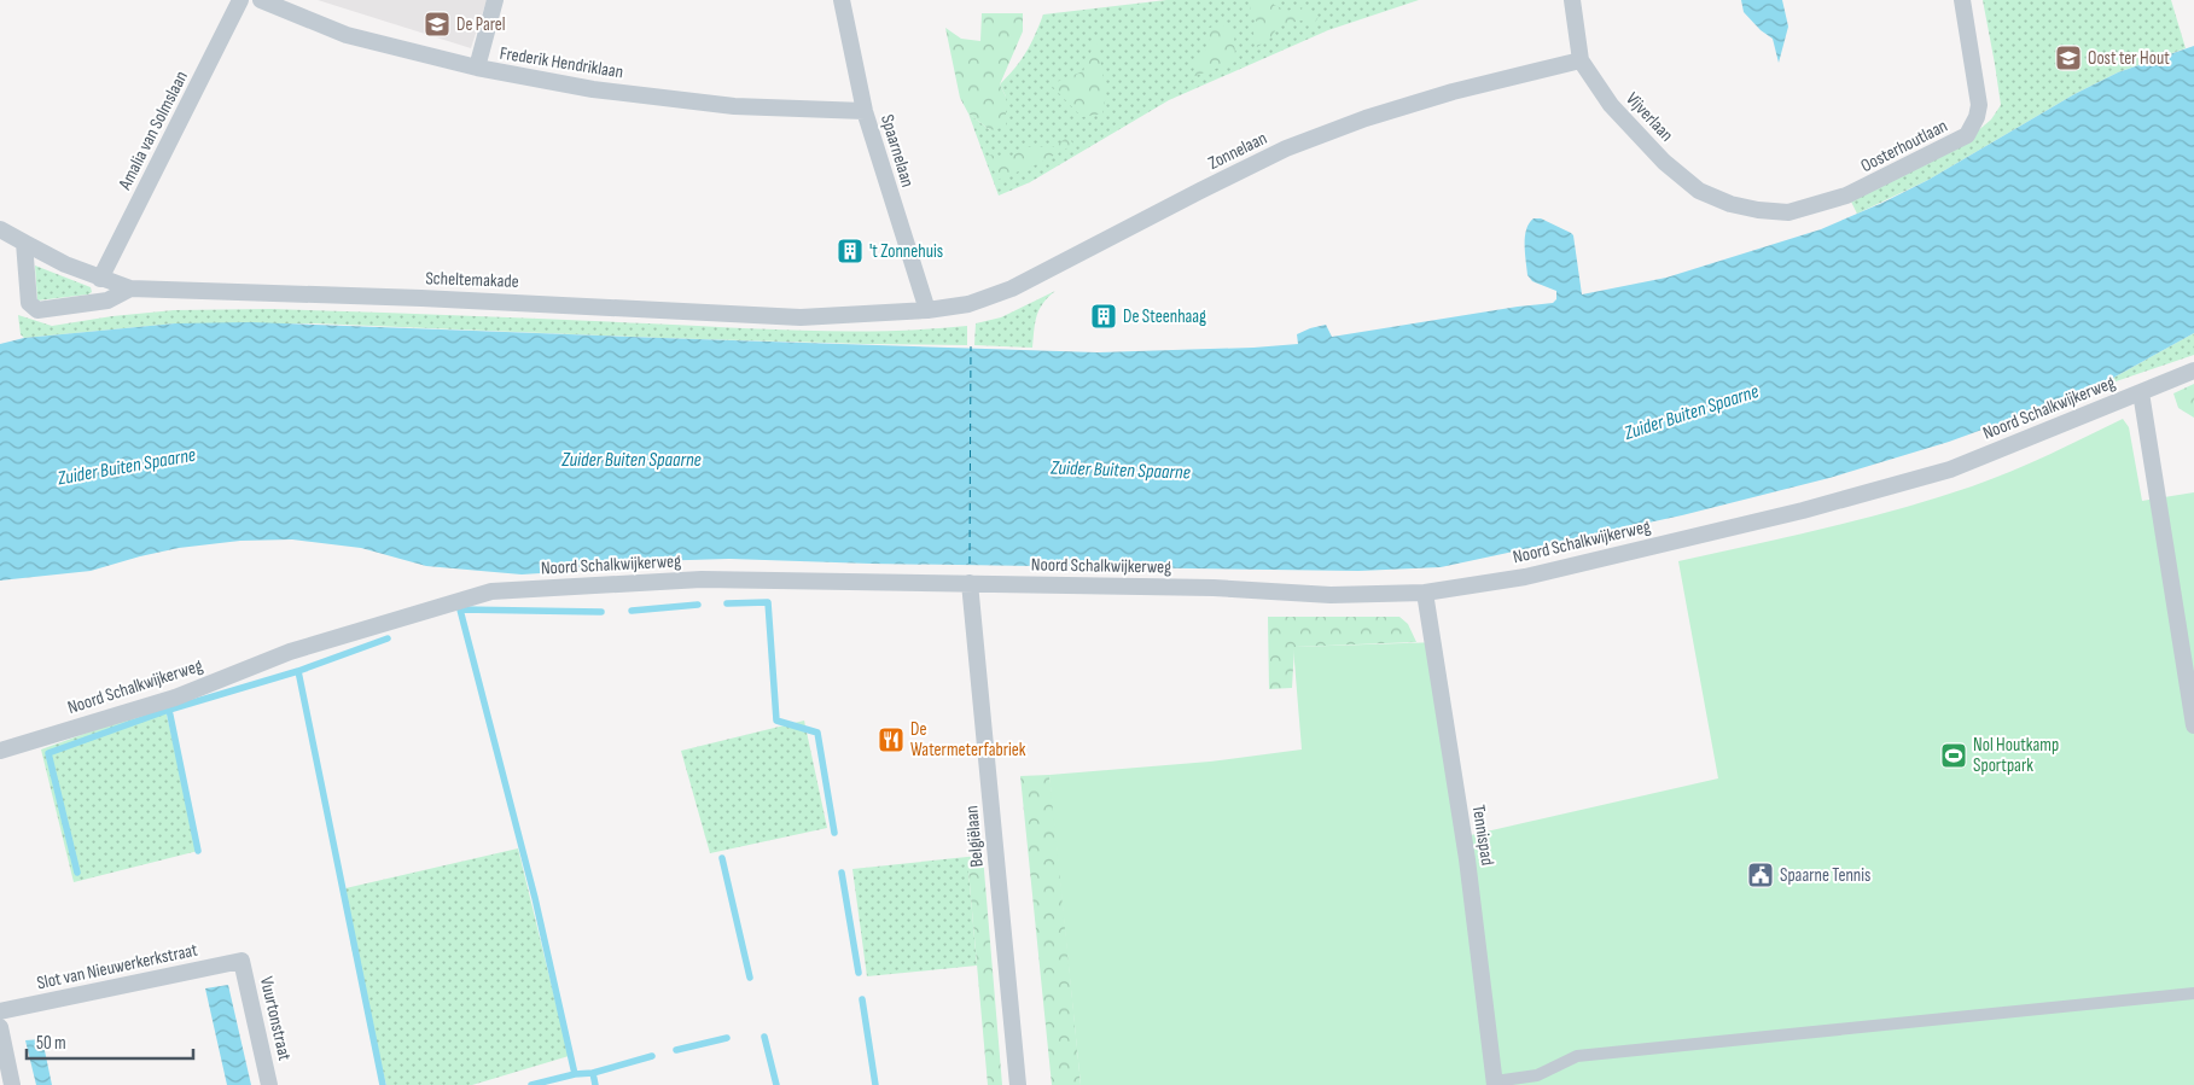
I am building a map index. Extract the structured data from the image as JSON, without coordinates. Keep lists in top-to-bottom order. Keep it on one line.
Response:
{"streets":{"street":["Frederik Hendriklaan","Vijverlaan","Amalia van Solmslaan","Oosterhoutlaan","Spaarnelaan","Zonnelaan","Scheltemakade","Noord Schalkwijkerweg","Tennispad","Belgiëlaan","Slot van Nieuwerkerkstraat","Vuurtonstraat"]},"crossings":[["Frederik Hendriklaan","Spaarnelaan"],["Vijverlaan","Oosterhoutlaan"],["Vijverlaan","Zonnelaan"],["Amalia van Solmslaan","Scheltemakade"],["Spaarnelaan","Zonnelaan"],["Spaarnelaan","Scheltemakade"],["Zonnelaan","Scheltemakade"],["Noord Schalkwijkerweg","Tennispad"],["Noord Schalkwijkerweg","Belgiëlaan"],["Slot van Nieuwerkerkstraat","Vuurtonstraat"]],"water":["Zuider Buiten Spaarne"],"places":{"school or university":["De Parel","Oost ter Hout"],"building":["'t Zonnehuis","De Steenhaag"],"restaurant":["De Watermeterfabriek"],"sports":["Nol Houtkamp Sportpark"],"public building":["Spaarne Tennis"]},"scale_bar":"50 m"}
